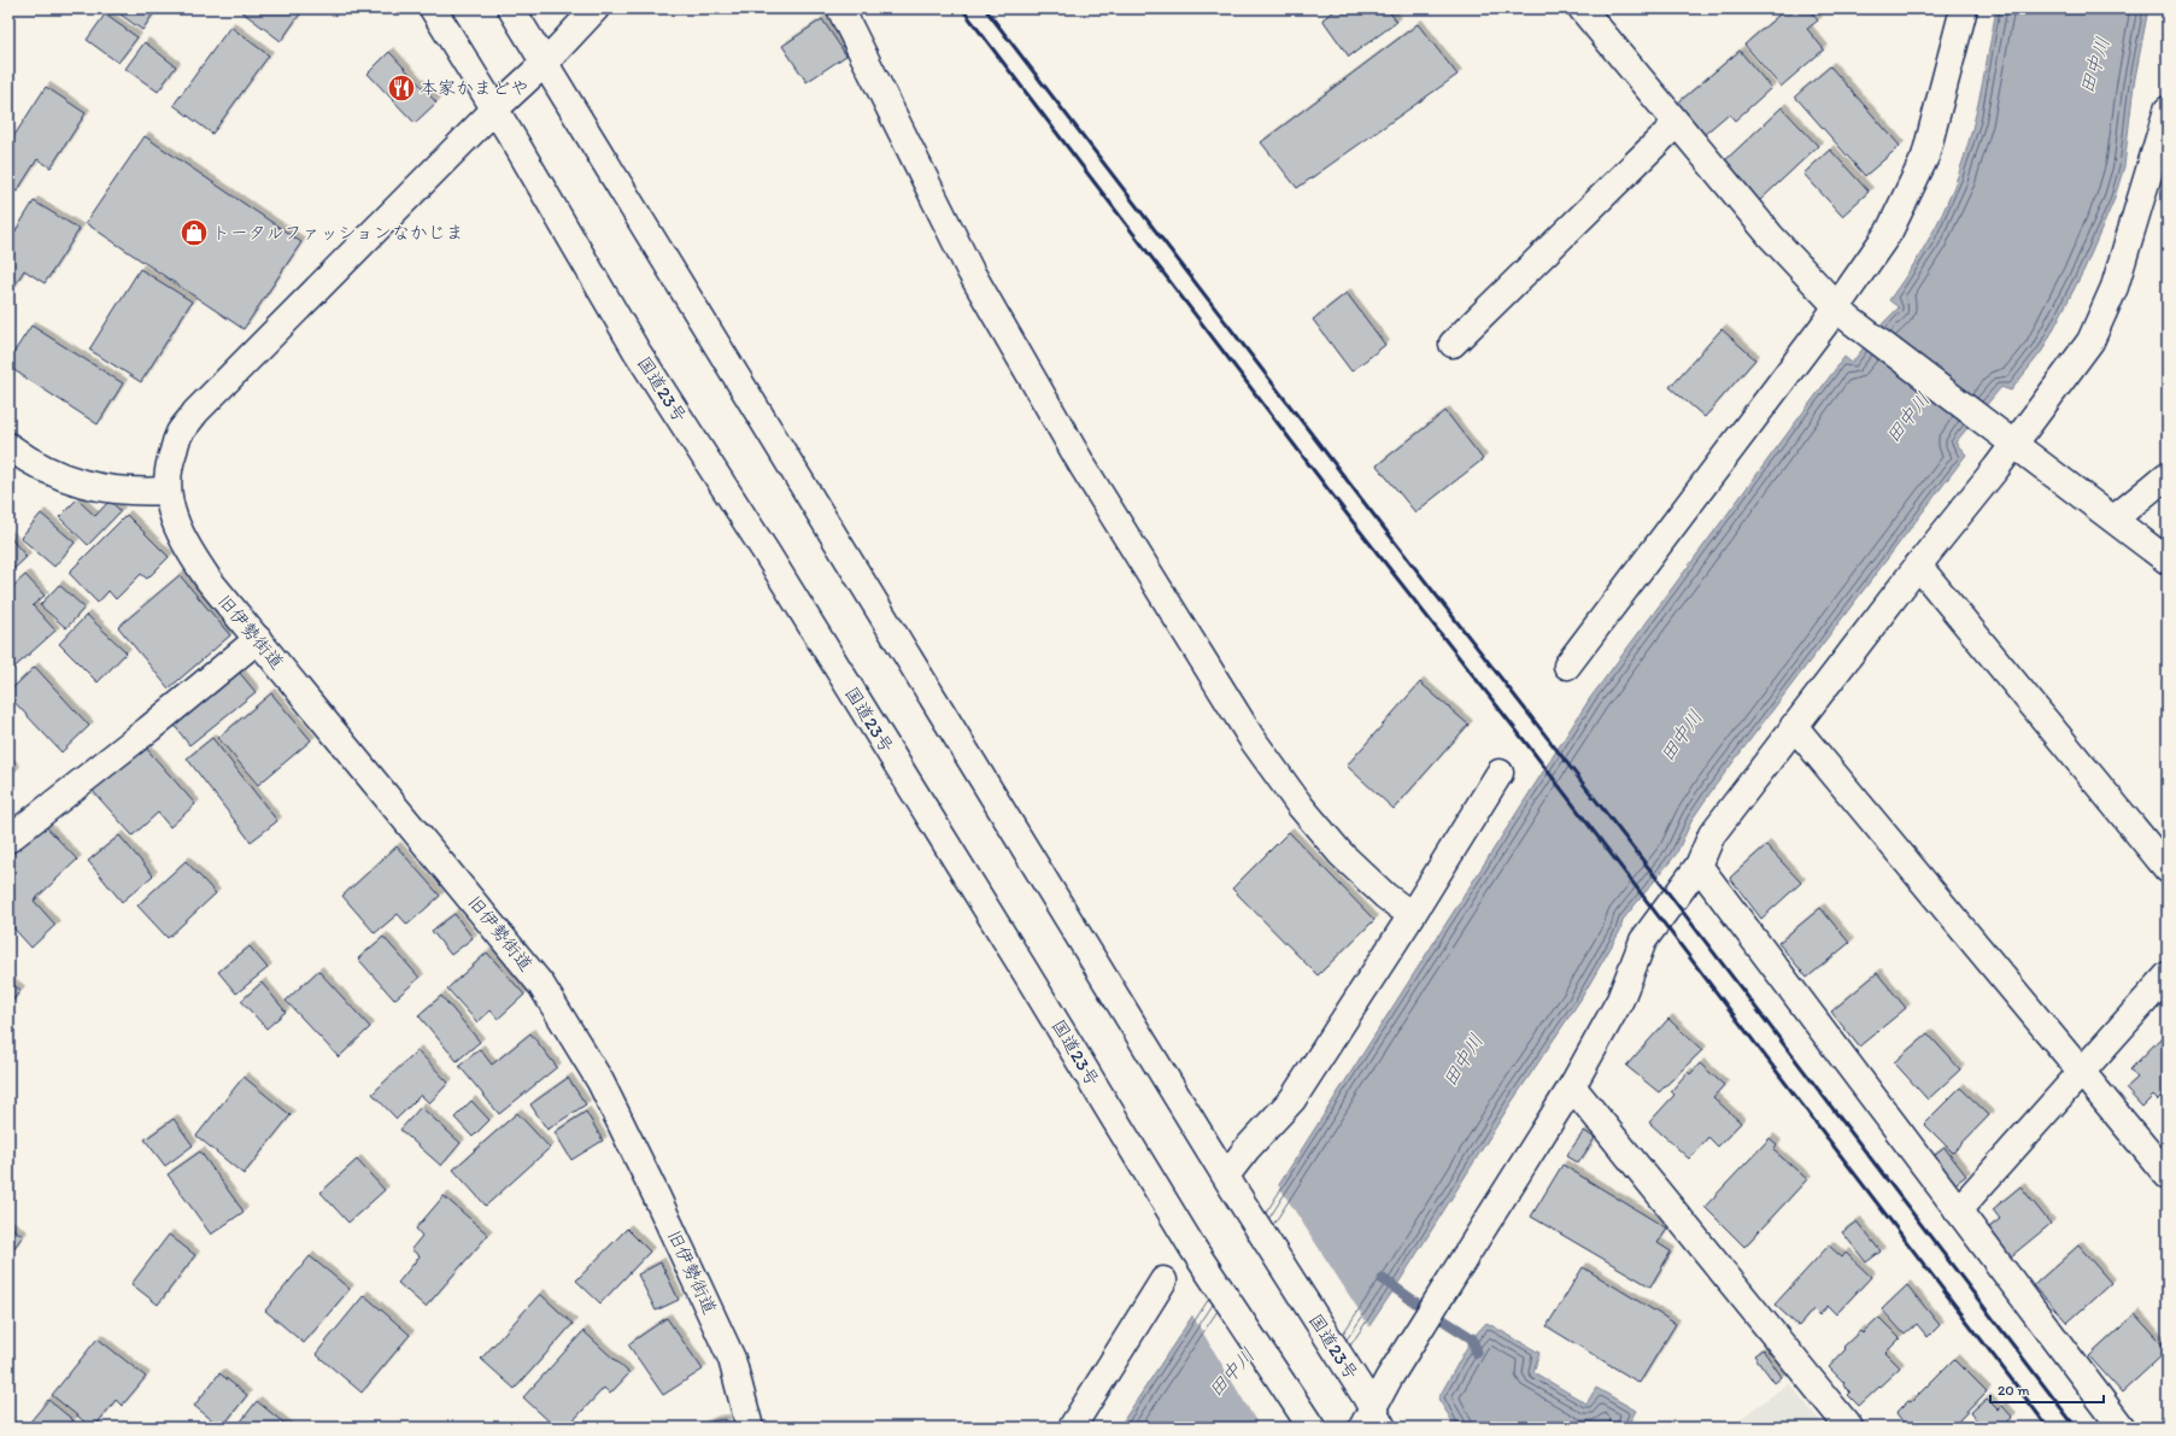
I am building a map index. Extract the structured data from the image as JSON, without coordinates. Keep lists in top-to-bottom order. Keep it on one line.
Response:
{"streets":{"main road":["国道23号","旧伊勢街道"]},"water":["田中川"],"places":{"restaurant":["本家かまどや"],"shop":["トータルファッションなかじま"]},"scale_bar":"20 m"}
